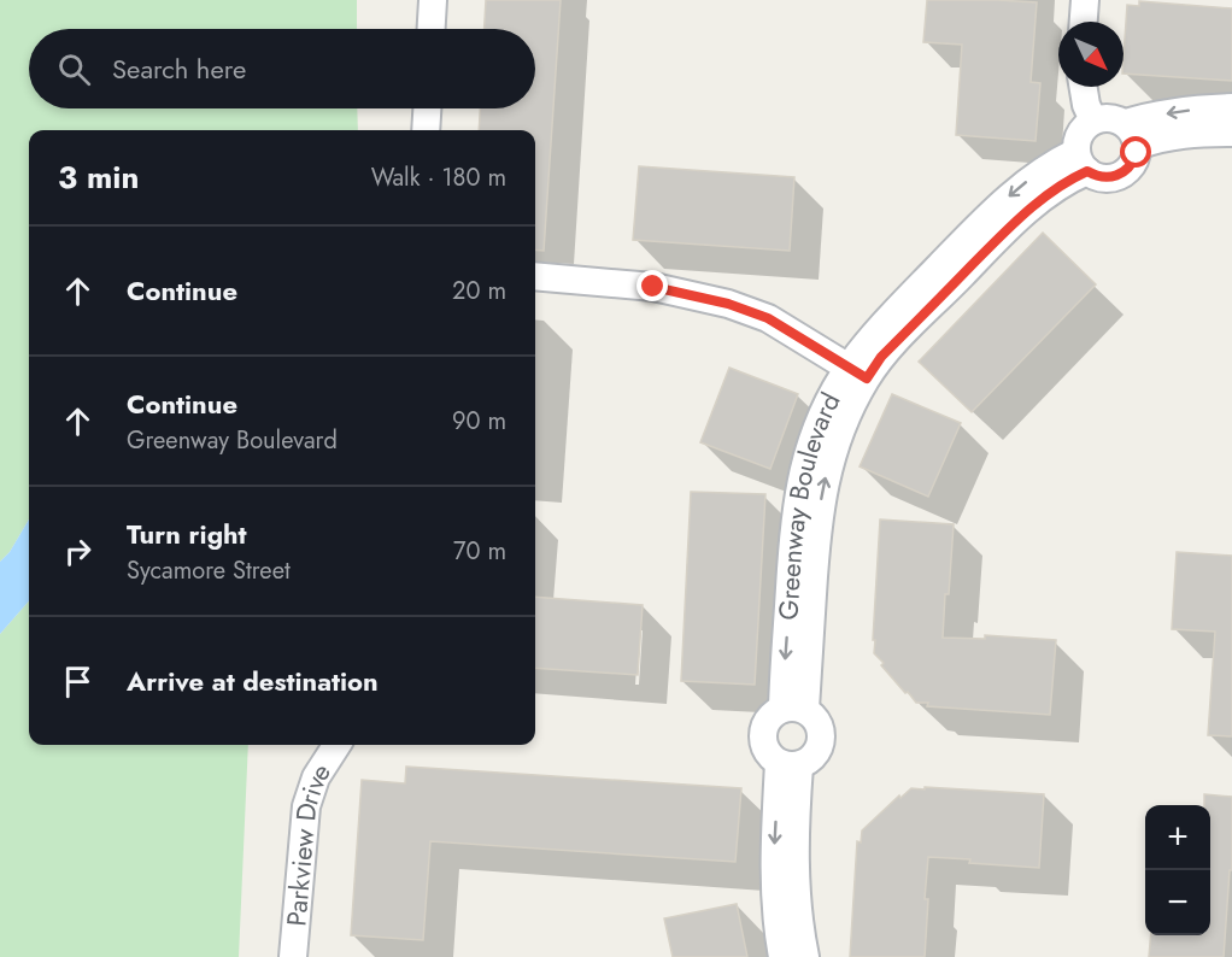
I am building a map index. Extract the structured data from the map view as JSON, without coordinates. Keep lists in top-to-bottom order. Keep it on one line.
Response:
{"streets":{"street":["Greenway Boulevard","Parkview Drive"]},"north":"bottom right","page":{"search":"Search here","heading":["3 min","Walk · 180 m"],"list":[["Continue","20 m"],["Continue","Greenway Boulevard","90 m"],["Turn right","Sycamore Street","70 m"],"Arrive at destination"],"map_buttons":["+","−"]}}
